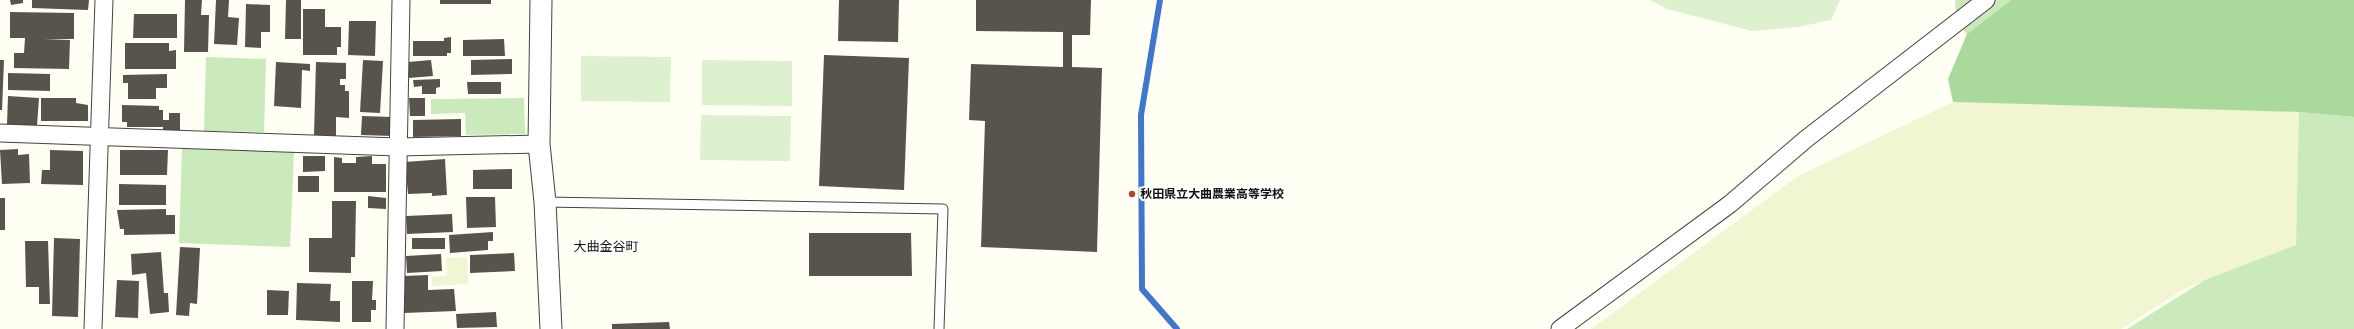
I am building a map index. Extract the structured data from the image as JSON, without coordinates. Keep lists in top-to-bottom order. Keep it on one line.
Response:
{"districts":["大曲金谷町"],"places":["秋田県立大曲農業高等学校"]}
